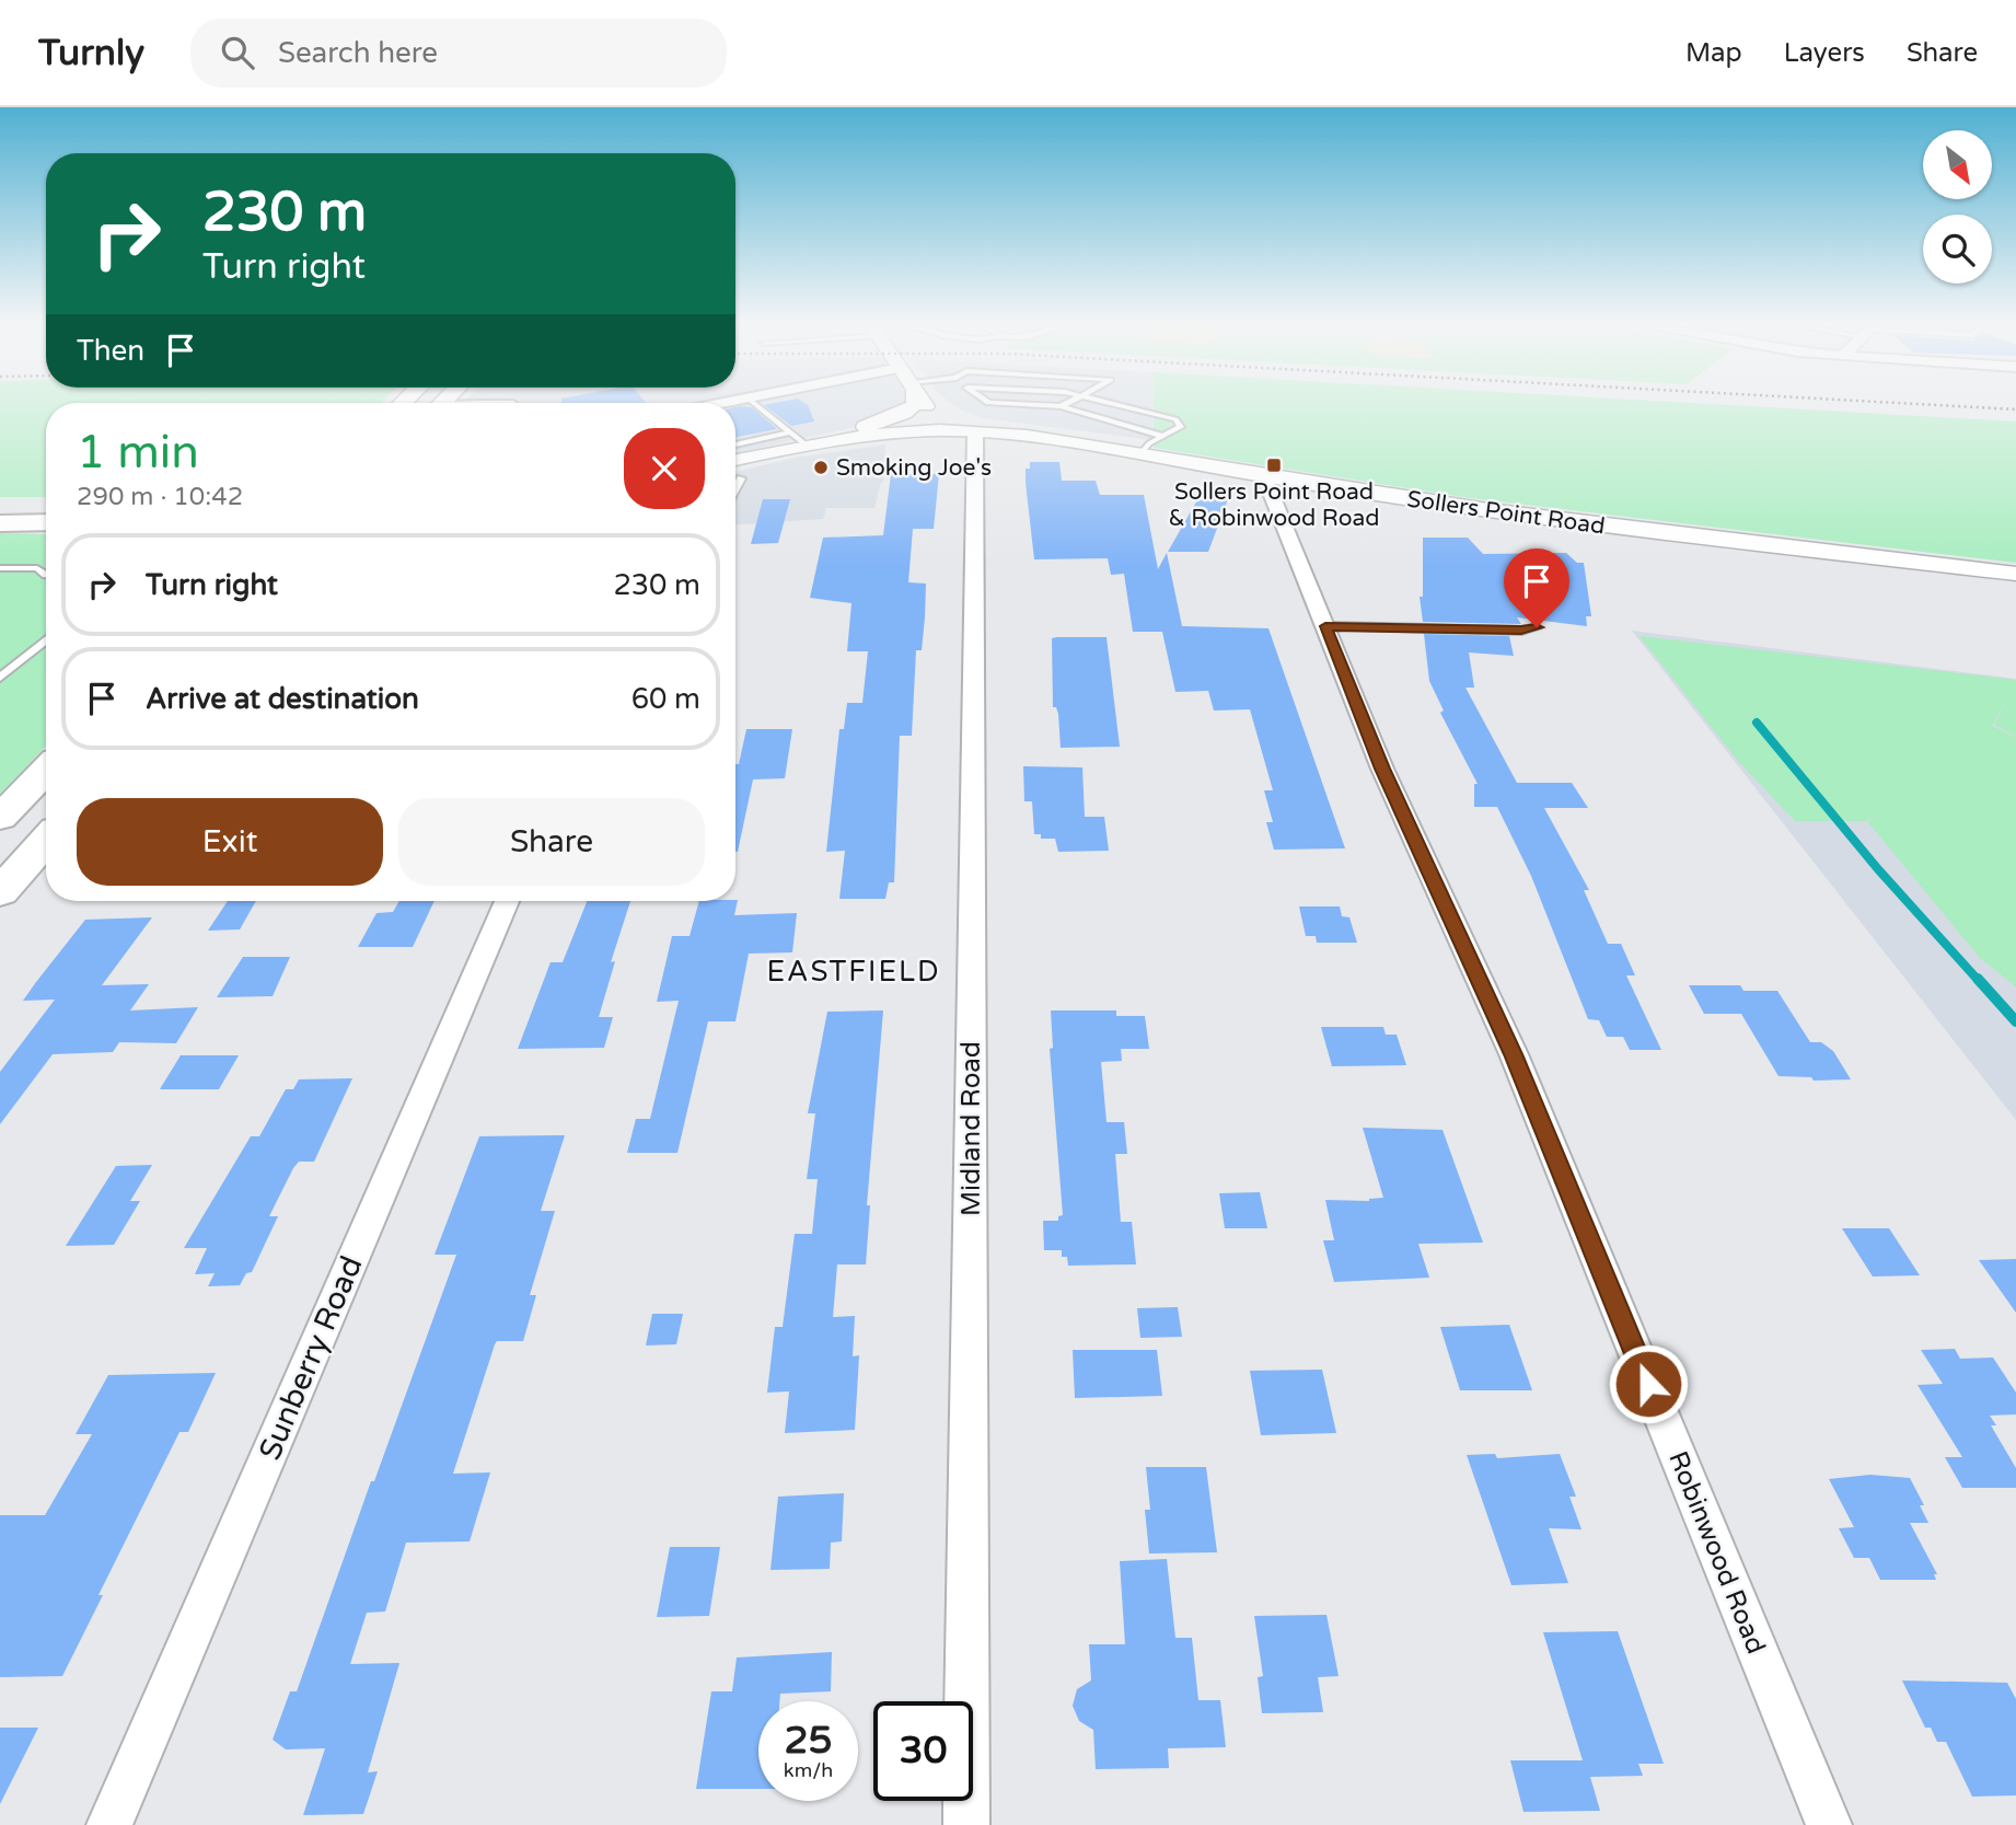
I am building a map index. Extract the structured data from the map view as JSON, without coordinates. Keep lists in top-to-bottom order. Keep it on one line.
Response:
{"streets":{"street":["Sollers Point Road","Midland Road","Sunberry Road","Robinwood Road"]},"crossings":[["Sollers Point Road","Midland Road"],["Sollers Point Road","Robinwood Road"]],"districts":["EASTFIELD"],"places":{"transit":["Sollers Point Road & Robinwood Road"],"other":["Smoking Joe's"]},"north":"bottom right","page":{"header":"Turnly","search":"Search here","nav":["Map","Layers","Share"],"turn":["230 m","Turn right"],"then":"Then","heading":["1 min","290 m · 10:42"],"list":[{"name":"Turn right","value":"230 m"},{"name":"Arrive at destination","value":"60 m"}],"buttons":["Exit","Share"],"speed":"25 km/h","limit":"30"}}
